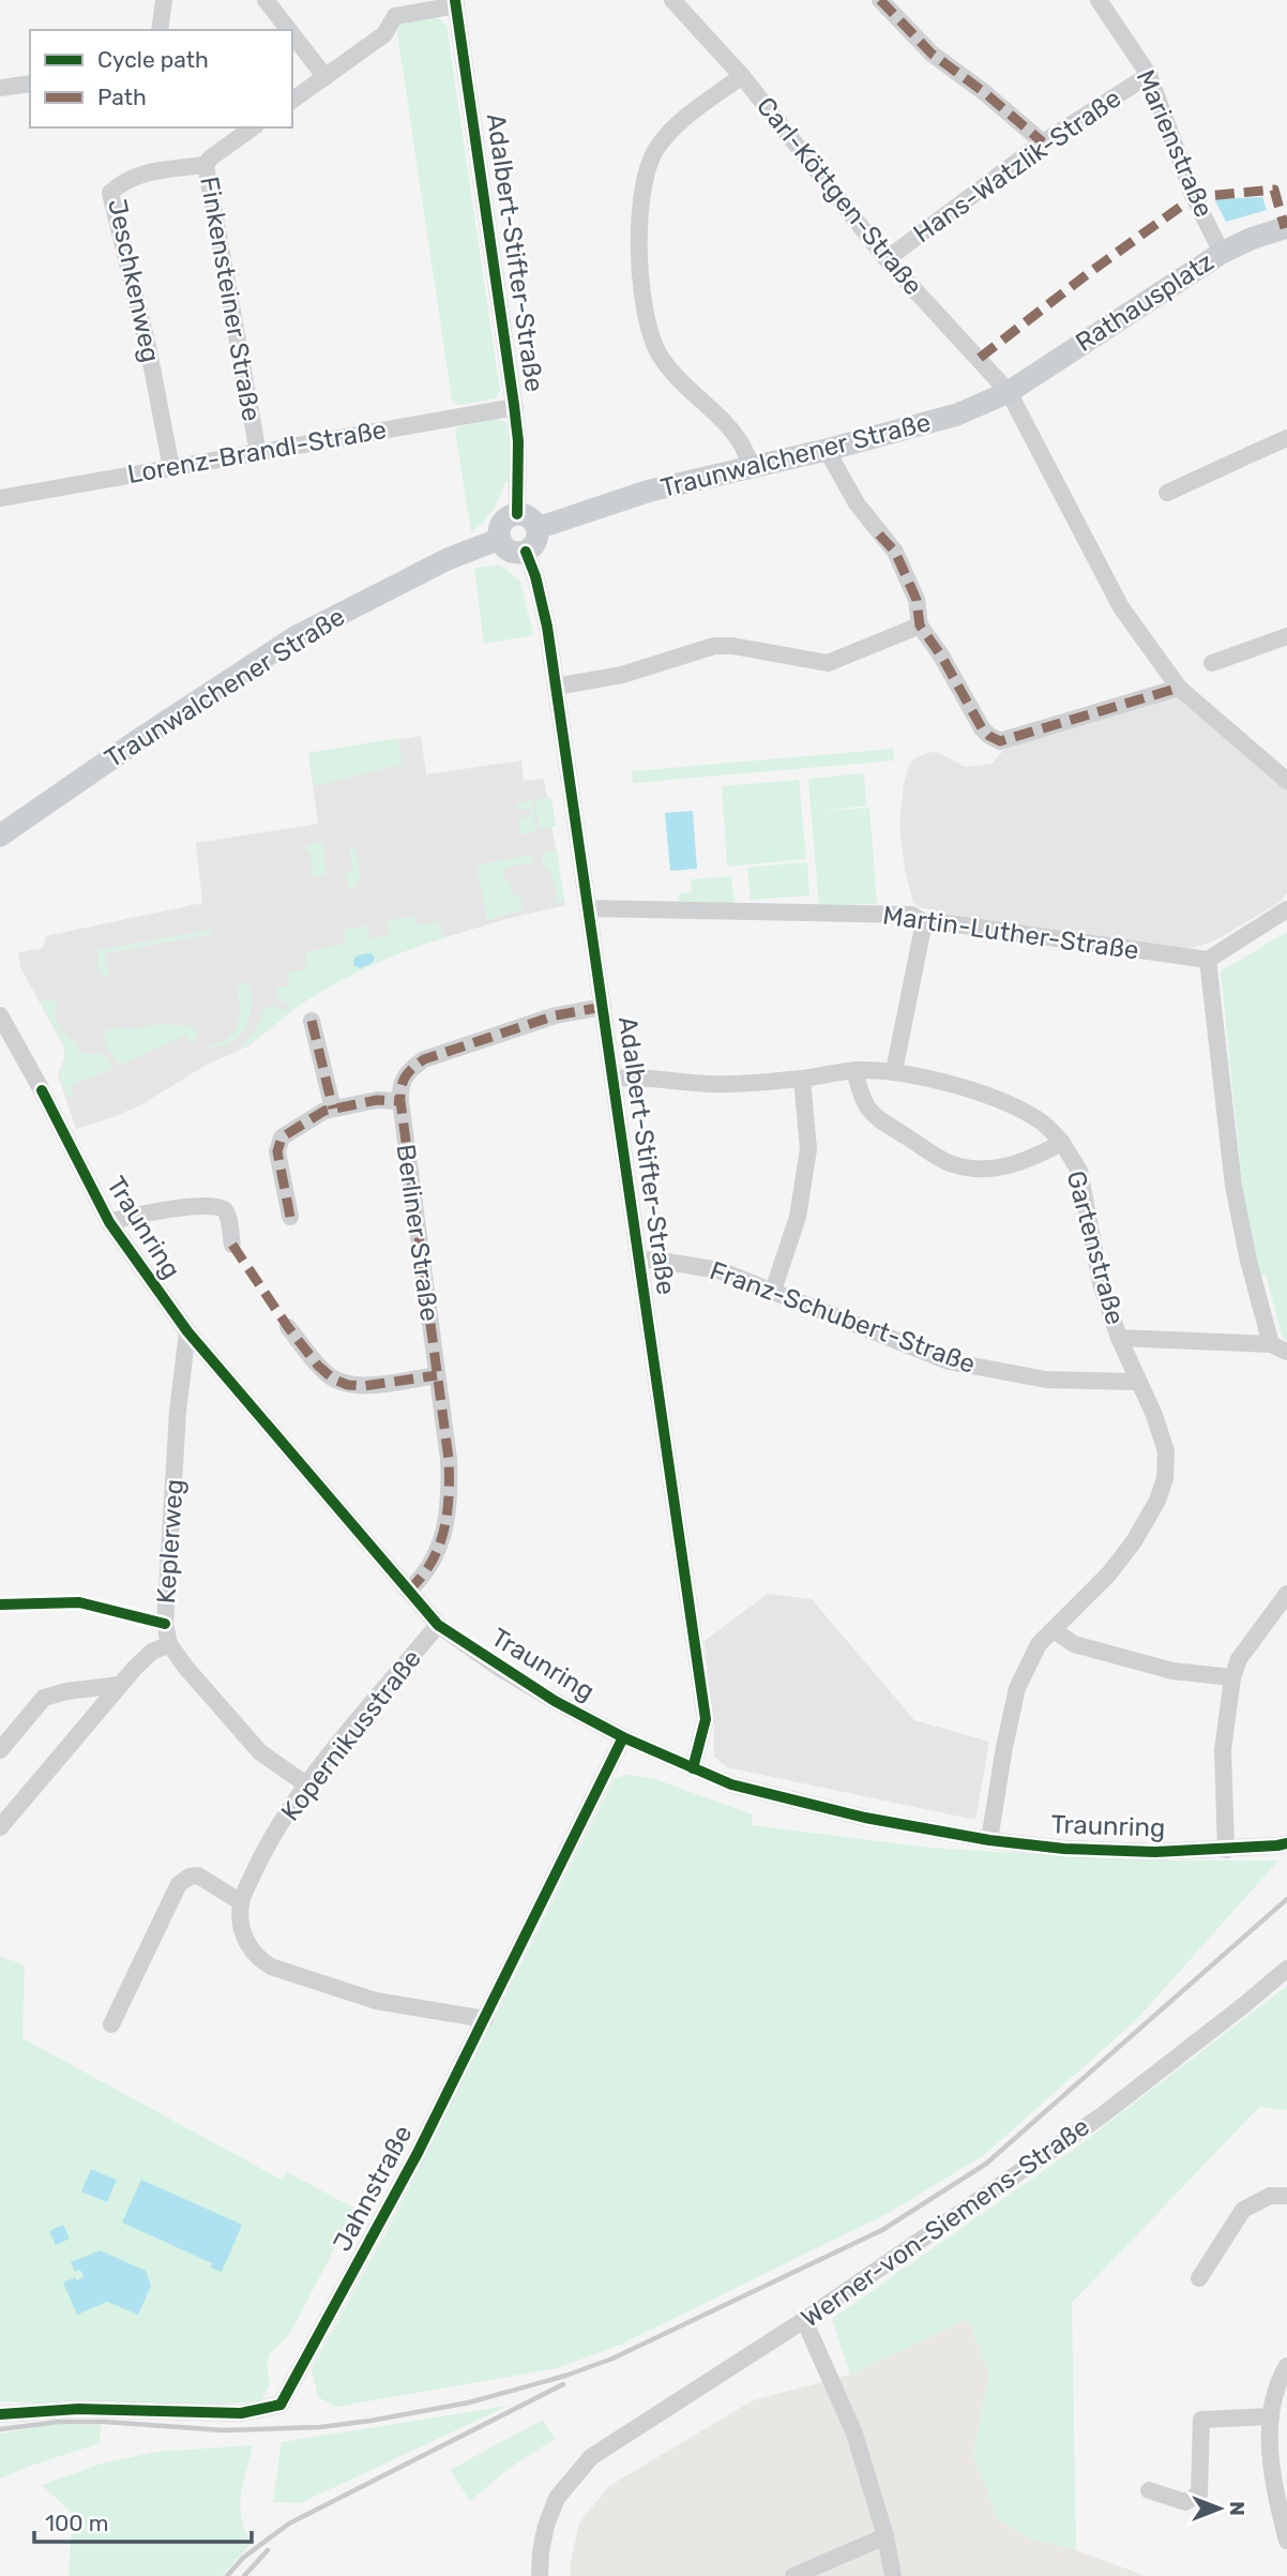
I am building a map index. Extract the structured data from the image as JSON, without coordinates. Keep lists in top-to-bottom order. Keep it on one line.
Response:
{"streets":{"main road":["Rathausplatz","Traunwalchener Straße"],"street":["Marienstraße","Hans-Watzlik-Straße","Carl-Köttgen-Straße","Adalbert-Stifter-Straße","Jeschkenweg","Finkensteiner Straße","Lorenz-Brandl-Straße","Martin-Luther-Straße","Traunring","Berliner Straße","Gartenstraße","Franz-Schubert-Straße","Keplerweg","Kopernikusstraße","Jahnstraße","Werner-von-Siemens-Straße"]},"crossings":[["Marienstraße","Hans-Watzlik-Straße"],["Marienstraße","Rathausplatz"],["Hans-Watzlik-Straße","Carl-Köttgen-Straße"],["Carl-Köttgen-Straße","Rathausplatz"],["Carl-Köttgen-Straße","Traunwalchener Straße"],["Adalbert-Stifter-Straße","Lorenz-Brandl-Straße"],["Adalbert-Stifter-Straße","Traunwalchener Straße"],["Adalbert-Stifter-Straße","Martin-Luther-Straße"],["Adalbert-Stifter-Straße","Traunring"],["Adalbert-Stifter-Straße","Berliner Straße"],["Adalbert-Stifter-Straße","Gartenstraße"],["Adalbert-Stifter-Straße","Franz-Schubert-Straße"],["Jeschkenweg","Finkensteiner Straße"],["Jeschkenweg","Lorenz-Brandl-Straße"],["Finkensteiner Straße","Lorenz-Brandl-Straße"],["Rathausplatz","Traunwalchener Straße"],["Traunring","Berliner Straße"],["Traunring","Keplerweg"],["Traunring","Kopernikusstraße"],["Traunring","Jahnstraße"],["Kopernikusstraße","Jahnstraße"]],"legend":["Cycle path","Path"],"scale_bar":"100 m","north":"right"}
